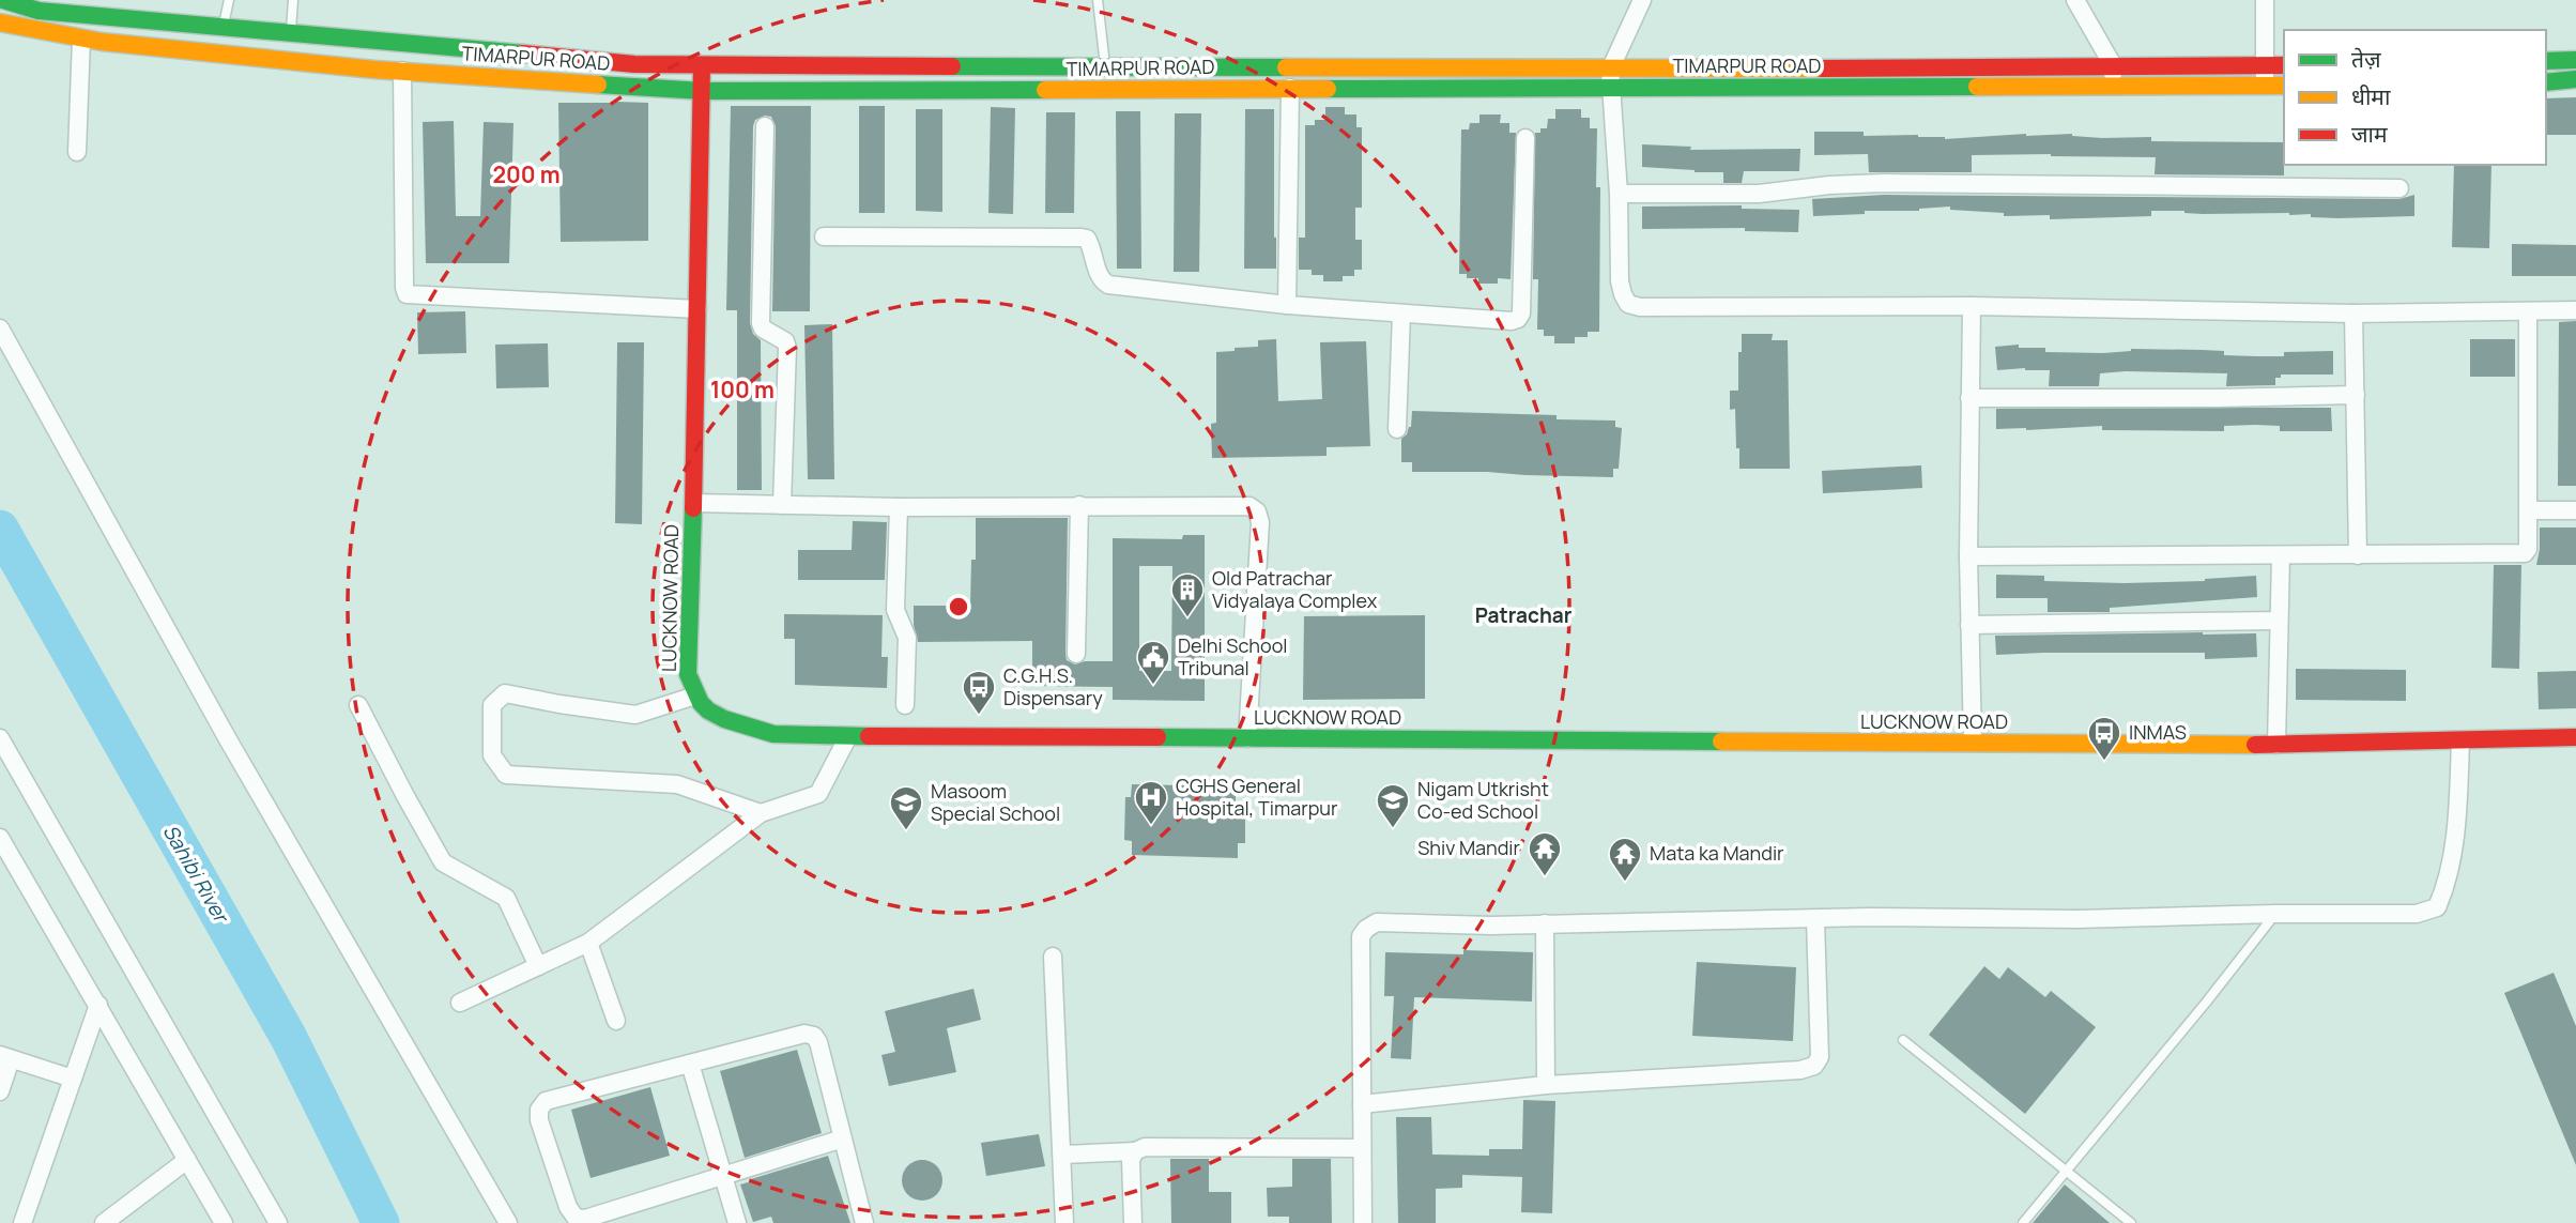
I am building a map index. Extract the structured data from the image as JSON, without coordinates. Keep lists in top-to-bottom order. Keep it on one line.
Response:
{"streets":{"street":["TIMARPUR ROAD","LUCKNOW ROAD"]},"crossings":[["TIMARPUR ROAD","LUCKNOW ROAD"]],"districts":["Patrachar"],"water":["Sahibi River"],"places":{"building":["Old Patrachar Vidyalaya Complex"],"public building":["Delhi School Tribunal"],"bus stop":["C.G.H.S. Dispensary","INMAS"],"hospital":["CGHS General Hospital, Timarpur"],"school or university":["Nigam Utkrisht Co-ed School","Masoom Special School"],"temple":["Shiv Mandir","Mata ka Mandir"]},"legend":["तेज़","धीमा","जाम"],"rings":["200 m","100 m"]}
